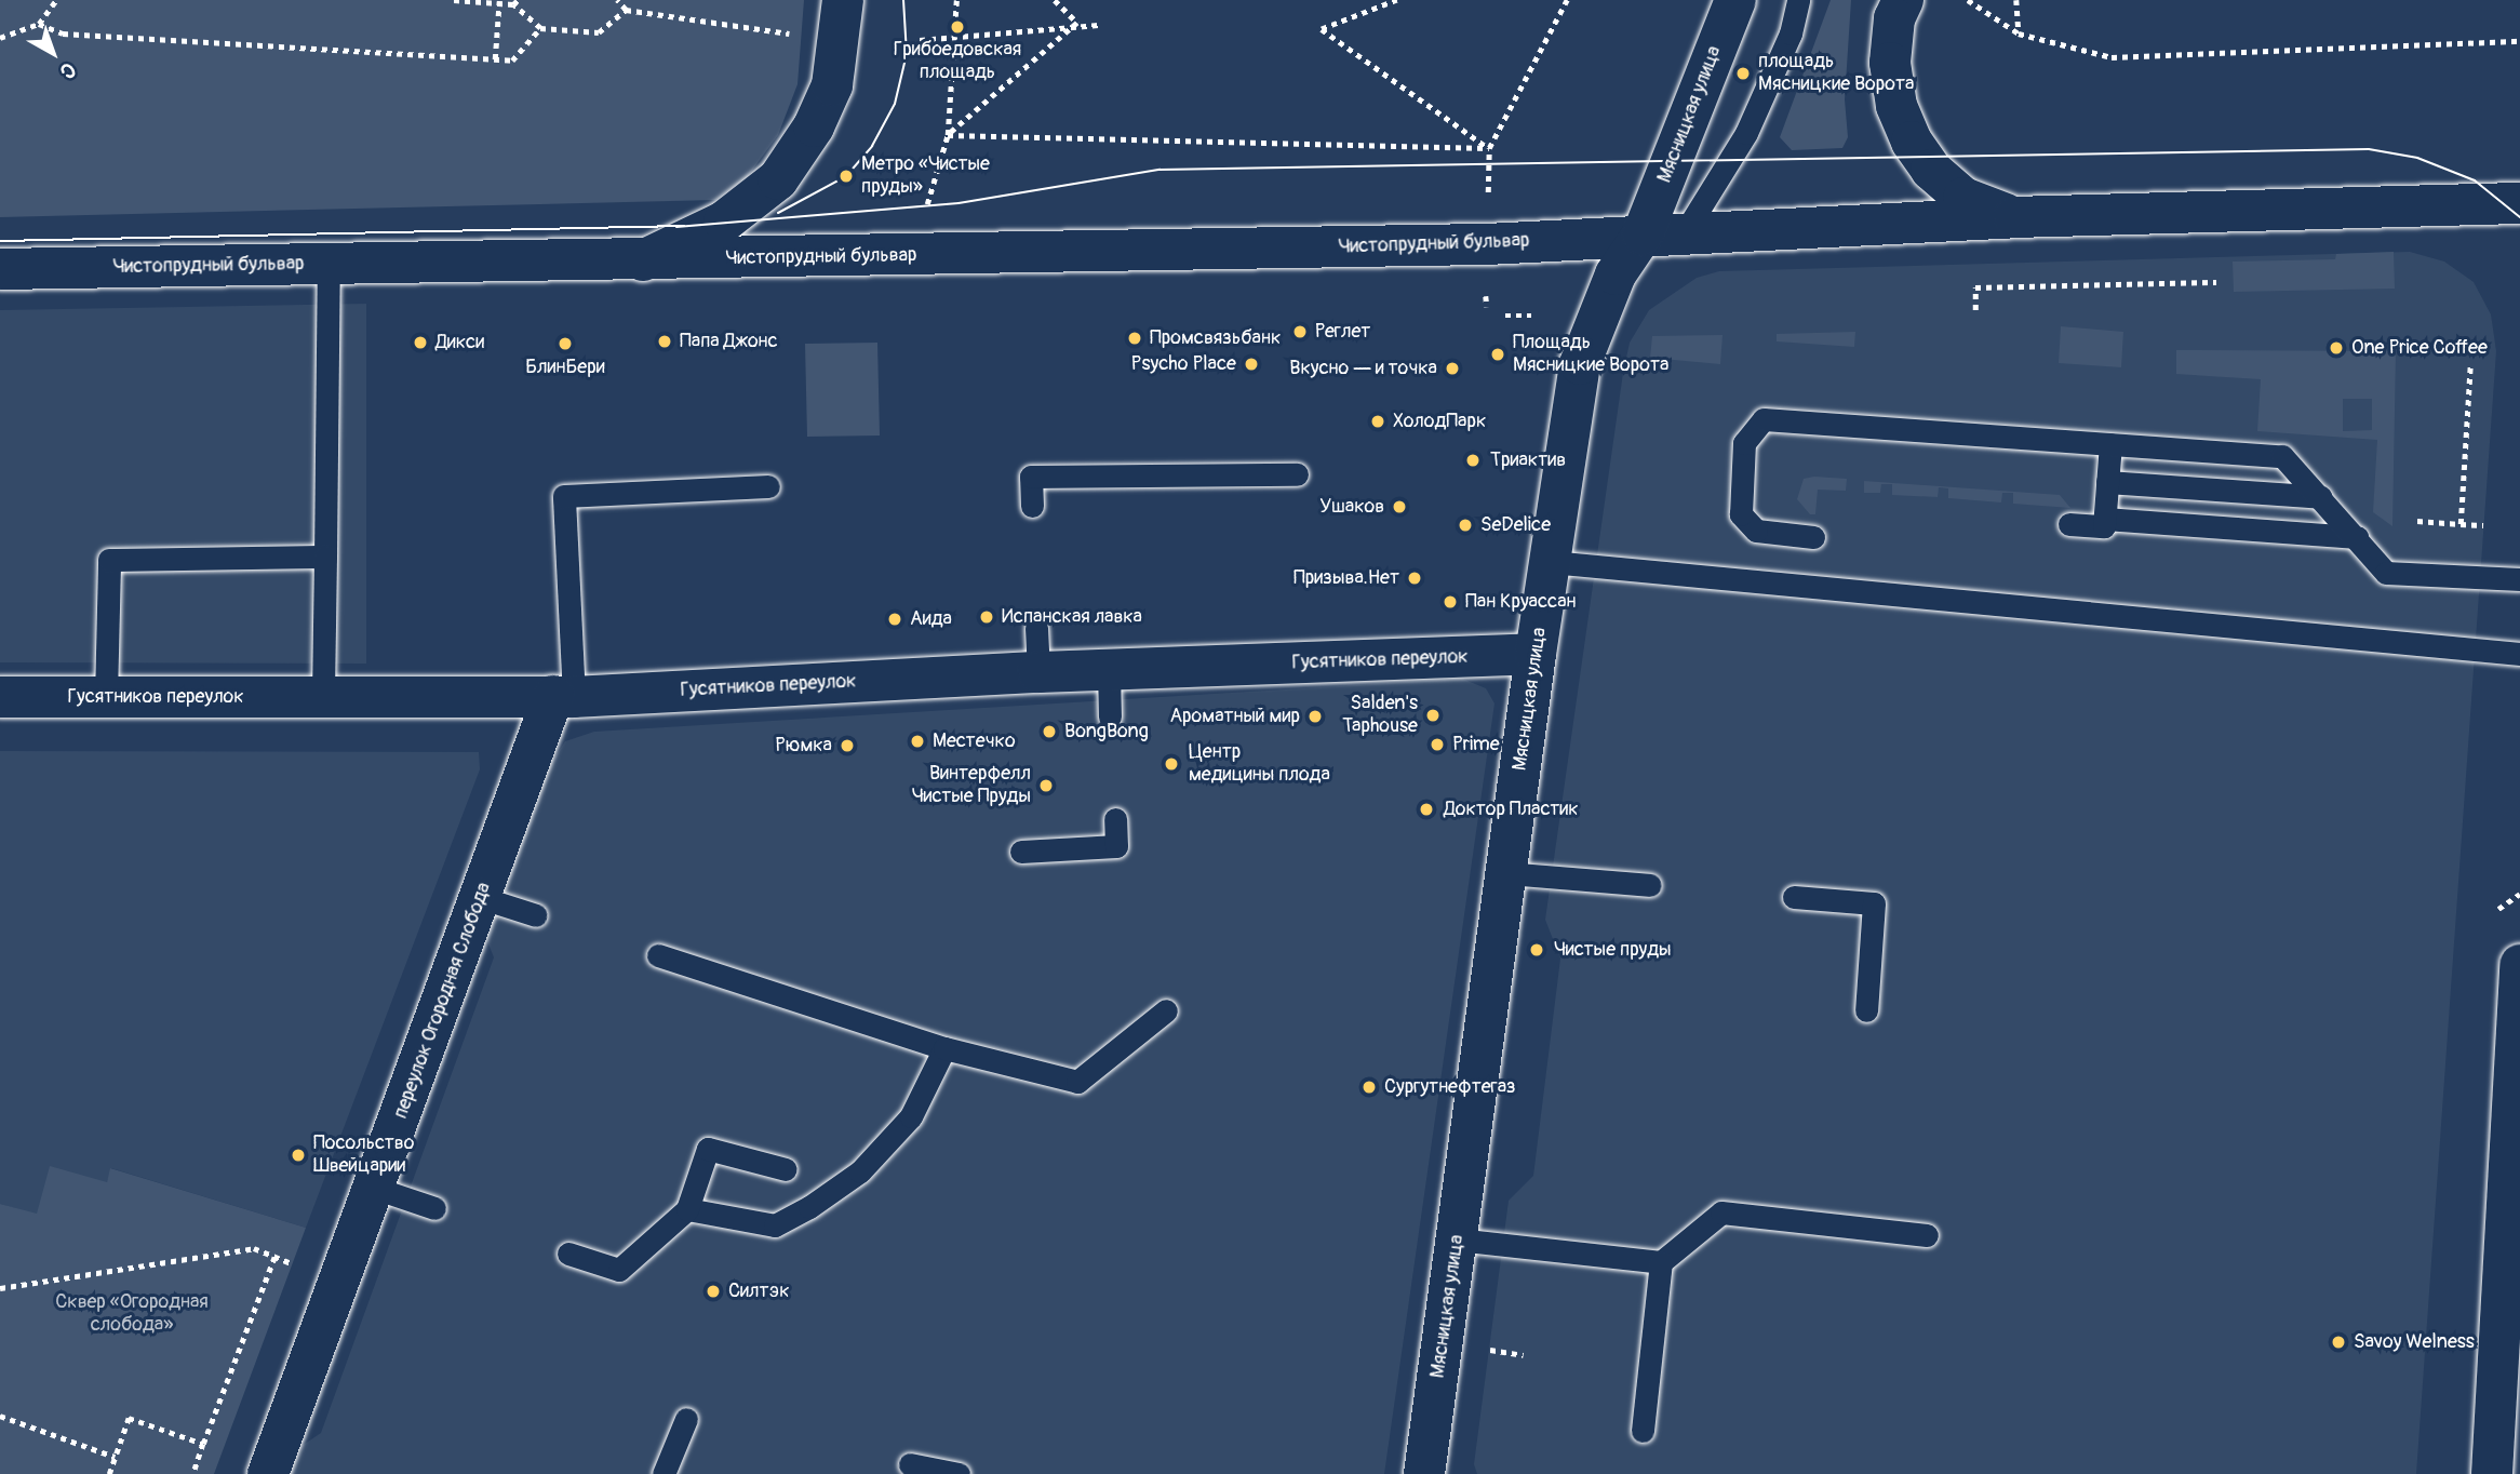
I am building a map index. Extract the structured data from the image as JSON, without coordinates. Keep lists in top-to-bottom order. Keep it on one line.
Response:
{"streets":{"street":["Мясницкая улица","Чистопрудный бульвар","Гусятников переулок","переулок Огородная Слобода"]},"crossings":[["Мясницкая улица","Чистопрудный бульвар"],["Мясницкая улица","Гусятников переулок"],["Гусятников переулок","переулок Огородная Слобода"]],"parks":["Сквер «Огородная слобода»"],"places":["Грибоедовская площадь","площадь Мясницкие Ворота","Метро «Чистые пруды»","Реглет","Промсвязьбанк","Папа Джонс","Дикси","БлинБери","One Price Coffee","Площадь Мясницкие Ворота","Psycho Place","Вкусно — и точка","ХолодПарк","Триактив","Ушаков","SeDelice","Призыва.Нет","Пан Круассан","Испанская лавка","Аида","Salden's Taphouse","Ароматный мир","BongBong","Местечко","Prime","Рюмка","Центр медицины плода","Винтерфелл Чистые Пруды","Доктор Пластик","Чистые пруды","Сургутнефтегаз","Посольство Швейцарии","Силтэк","Savoy Welness"],"north":"bottom right"}
